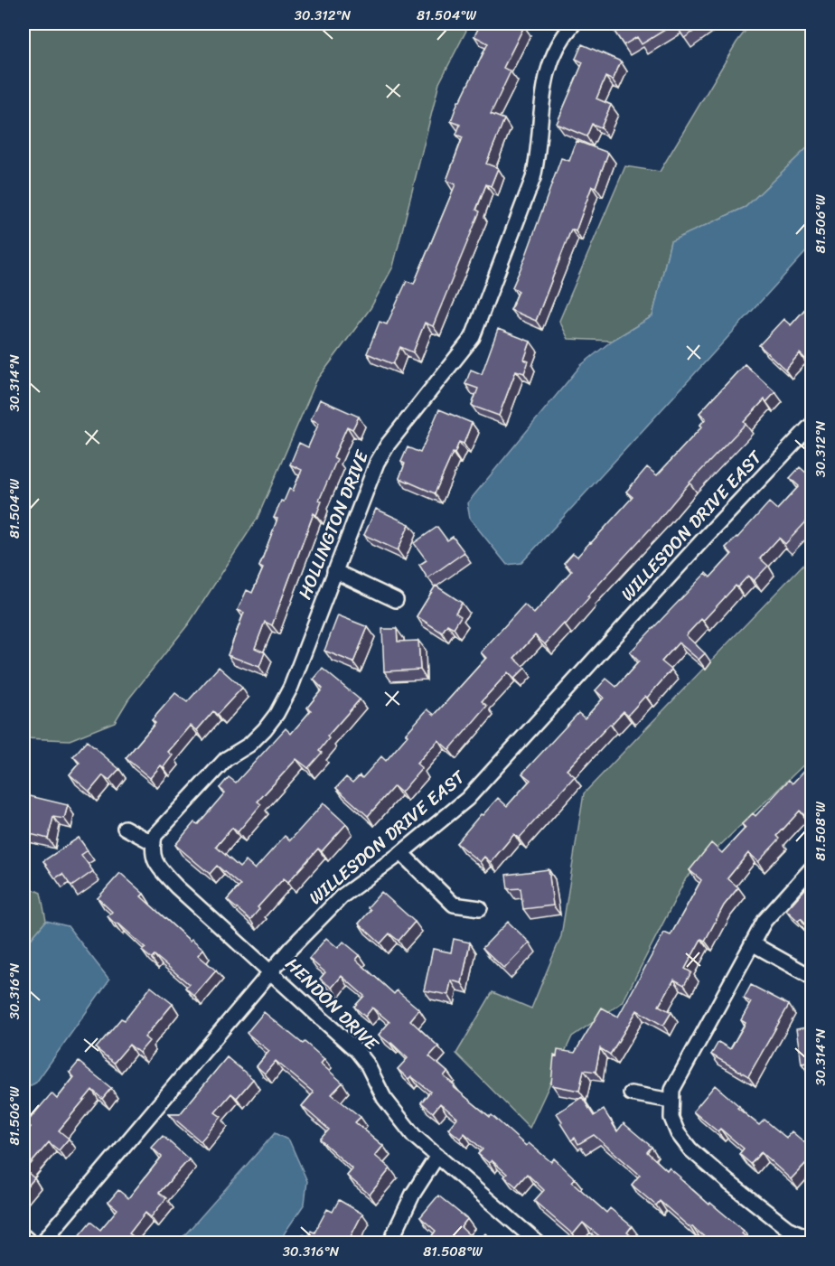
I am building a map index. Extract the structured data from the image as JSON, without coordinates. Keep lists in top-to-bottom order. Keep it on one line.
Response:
{"streets":{"street":["HOLLINGTON DRIVE","WILLESDON DRIVE EAST","HENDON DRIVE"]},"crossings":[["HOLLINGTON DRIVE","HENDON DRIVE"],["WILLESDON DRIVE EAST","HENDON DRIVE"]],"coordinates":["30.312°N","81.504°W","81.506°W","30.314°N","81.508°W","30.316°N"]}
